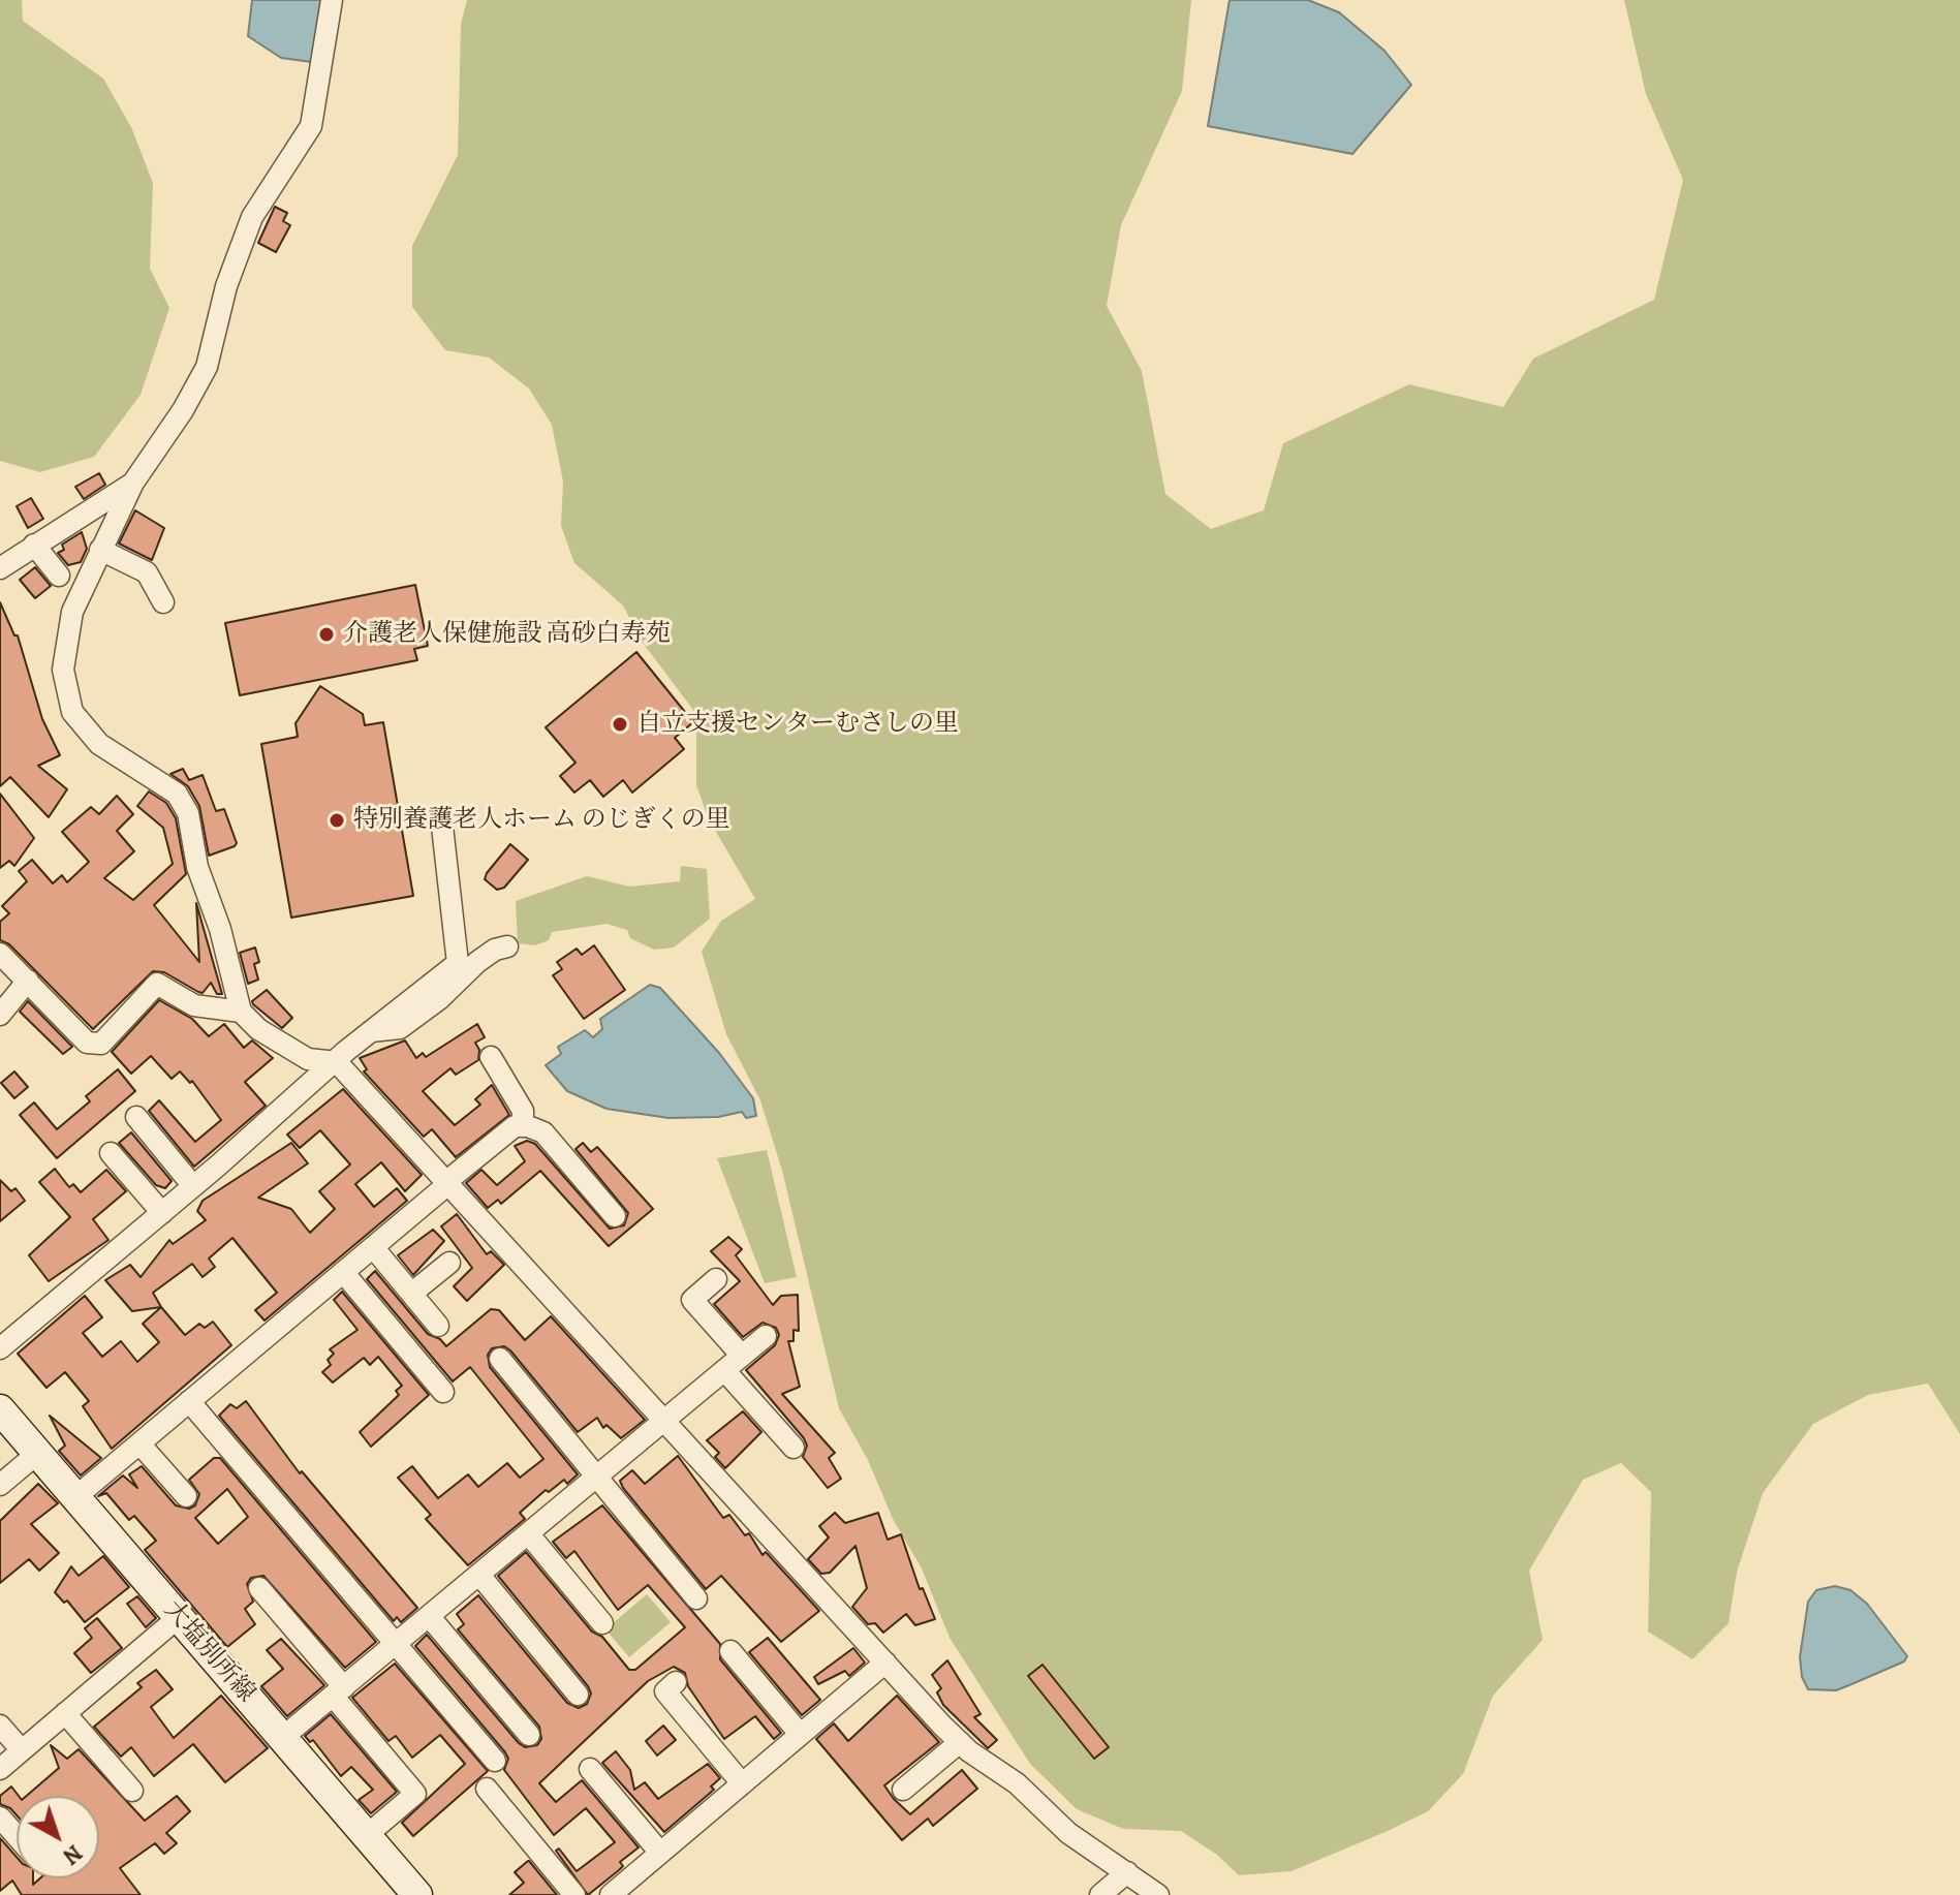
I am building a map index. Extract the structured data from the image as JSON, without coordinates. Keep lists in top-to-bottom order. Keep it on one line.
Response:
{"streets":{"main road":["大塩別所線"]},"places":["介護老人保健施設 高砂白寿苑","自立支援センターむさしの里","特別養護老人ホーム のじぎくの里"],"north":"bottom right"}
